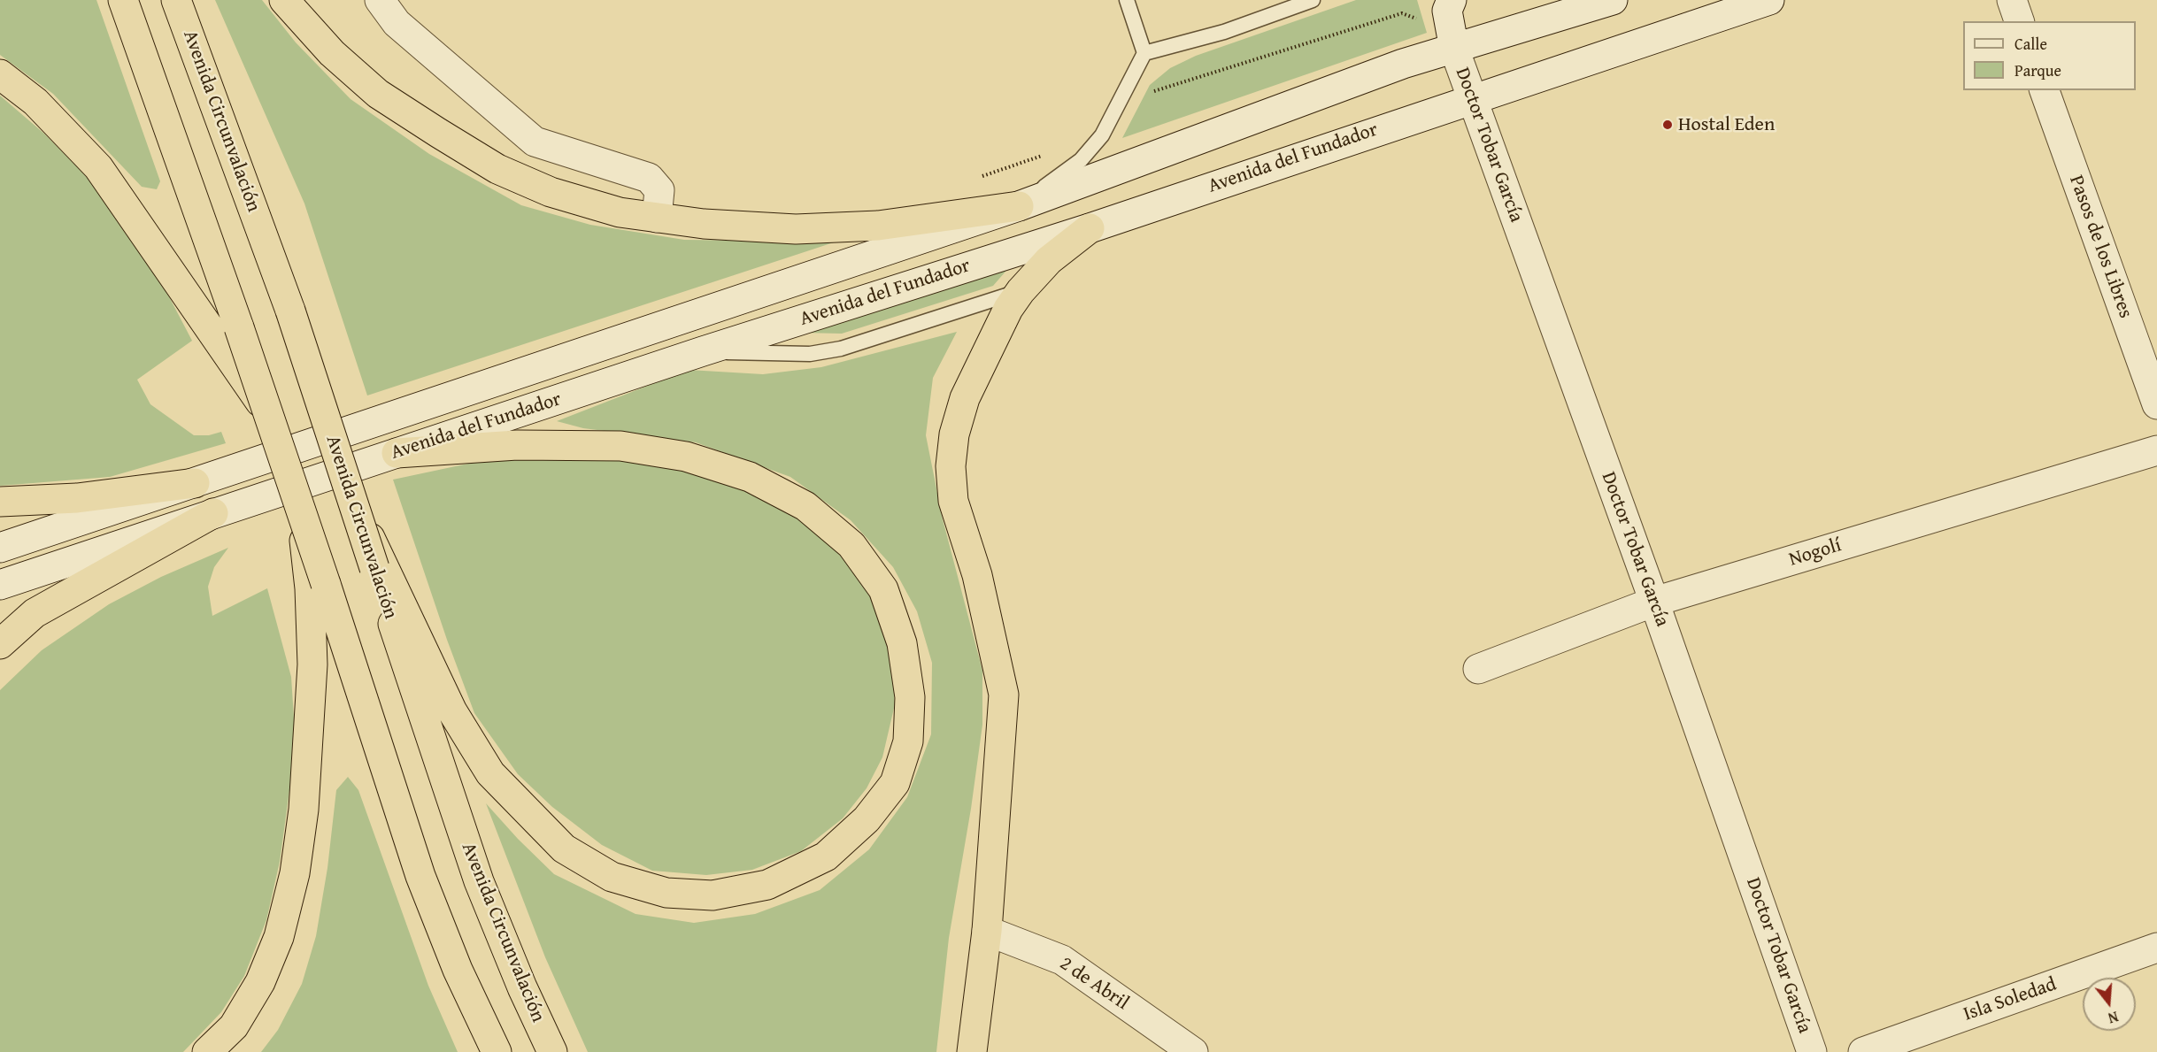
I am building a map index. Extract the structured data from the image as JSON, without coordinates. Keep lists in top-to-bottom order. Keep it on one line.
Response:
{"streets":{"highway":["Avenida Circunvalación"],"main road":["Doctor Tobar García","Avenida del Fundador","Pasos de los Libres","Nogolí","2 de Abril","Isla Soledad"]},"crossings":[["Doctor Tobar García","Avenida del Fundador"],["Doctor Tobar García","Nogolí"]],"places":["Hostal Eden"],"legend":["Calle","Parque"],"north":"bottom"}
